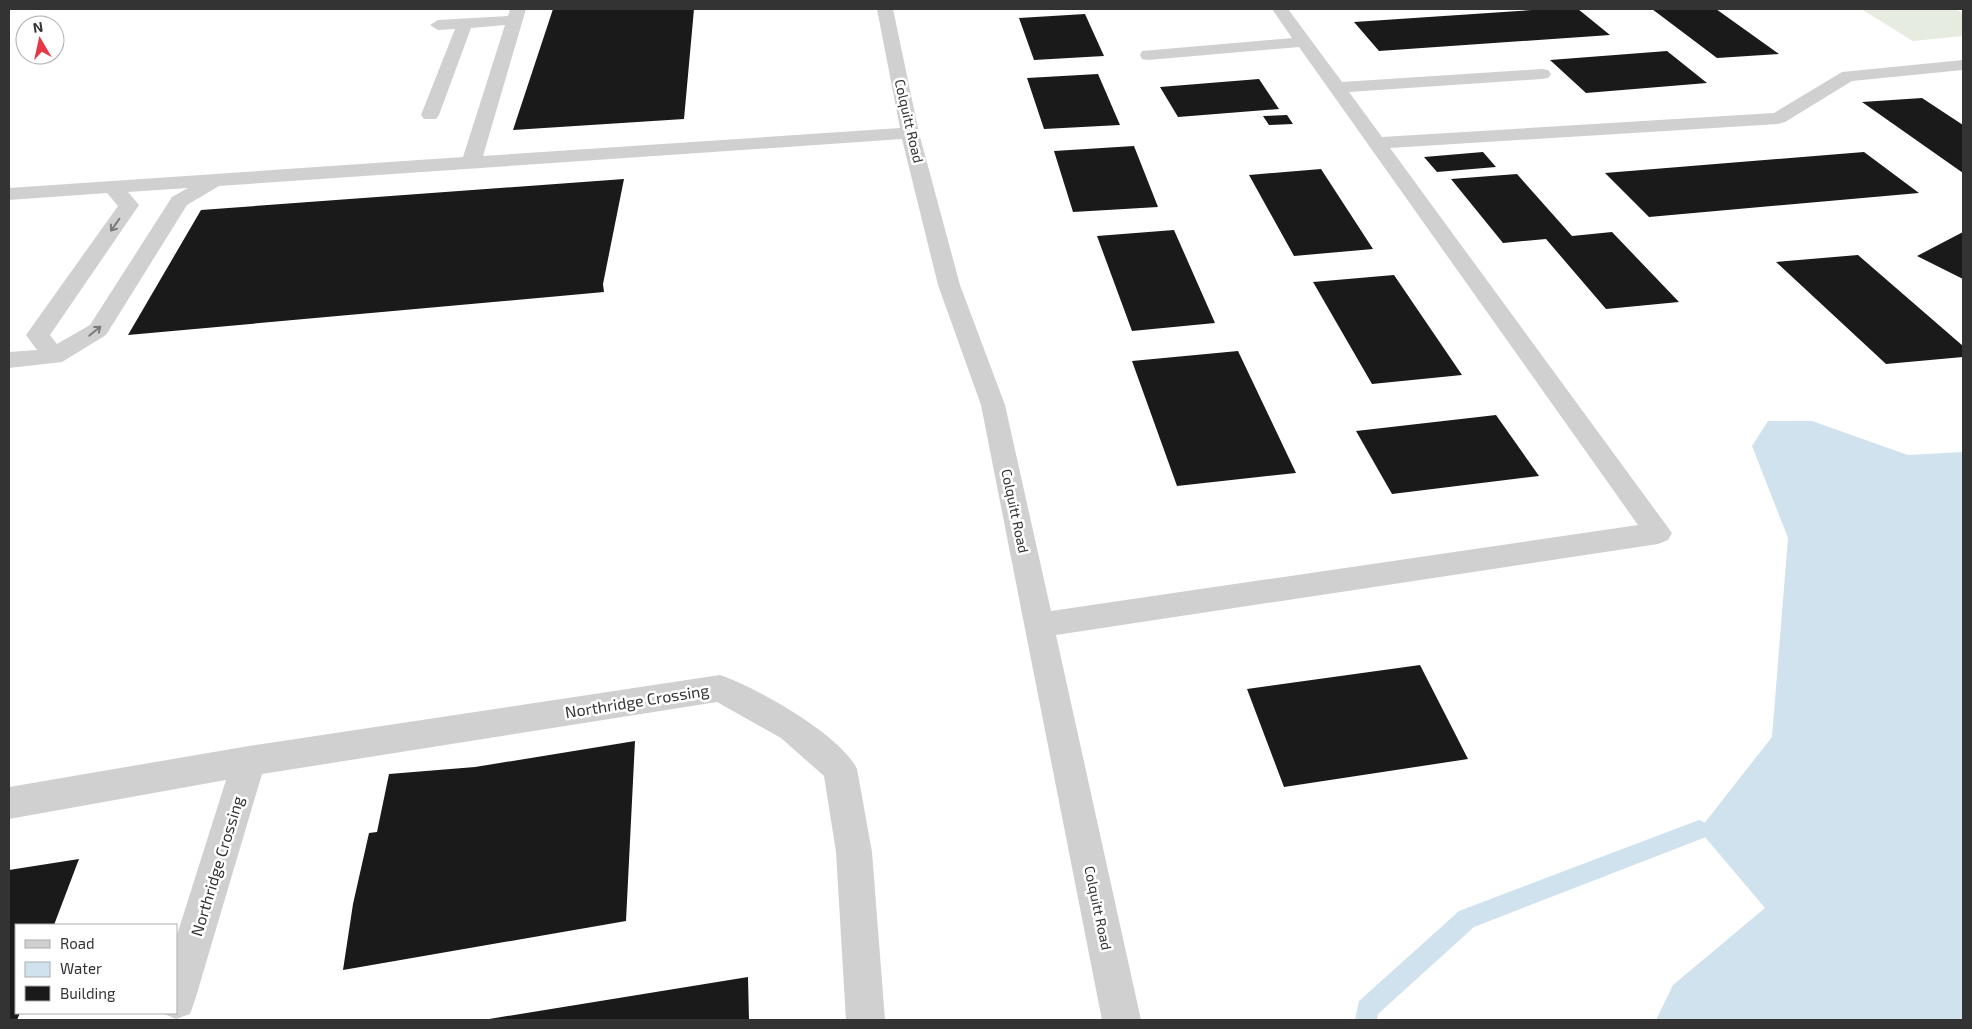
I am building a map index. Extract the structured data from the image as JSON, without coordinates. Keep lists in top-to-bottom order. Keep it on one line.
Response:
{"streets":{"street":["Colquitt Road","Northridge Crossing"]},"legend":["Road","Water","Building"],"north":"top"}
